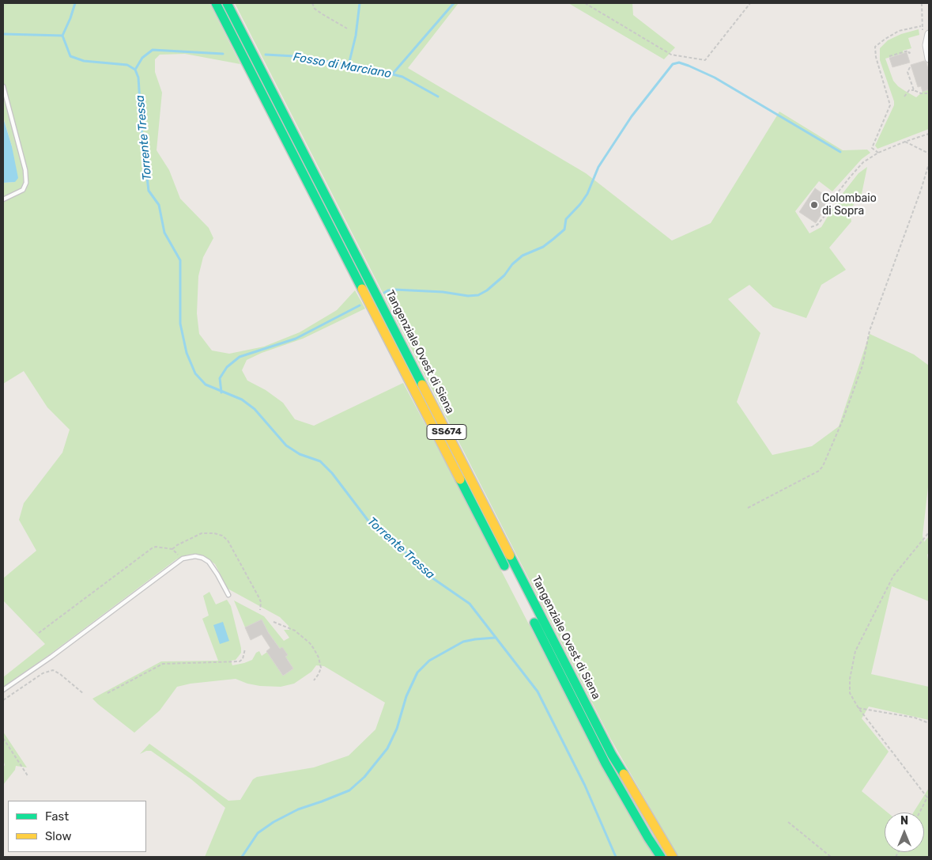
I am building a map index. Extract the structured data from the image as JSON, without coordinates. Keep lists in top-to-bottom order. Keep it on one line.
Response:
{"streets":{"highway":["Tangenziale Ovest di Siena","SS674"]},"water":["Fosso di Marciano","Torrente Tressa"],"places":["Colombaio di Sopra"],"legend":["Fast","Slow"],"north":"top"}
